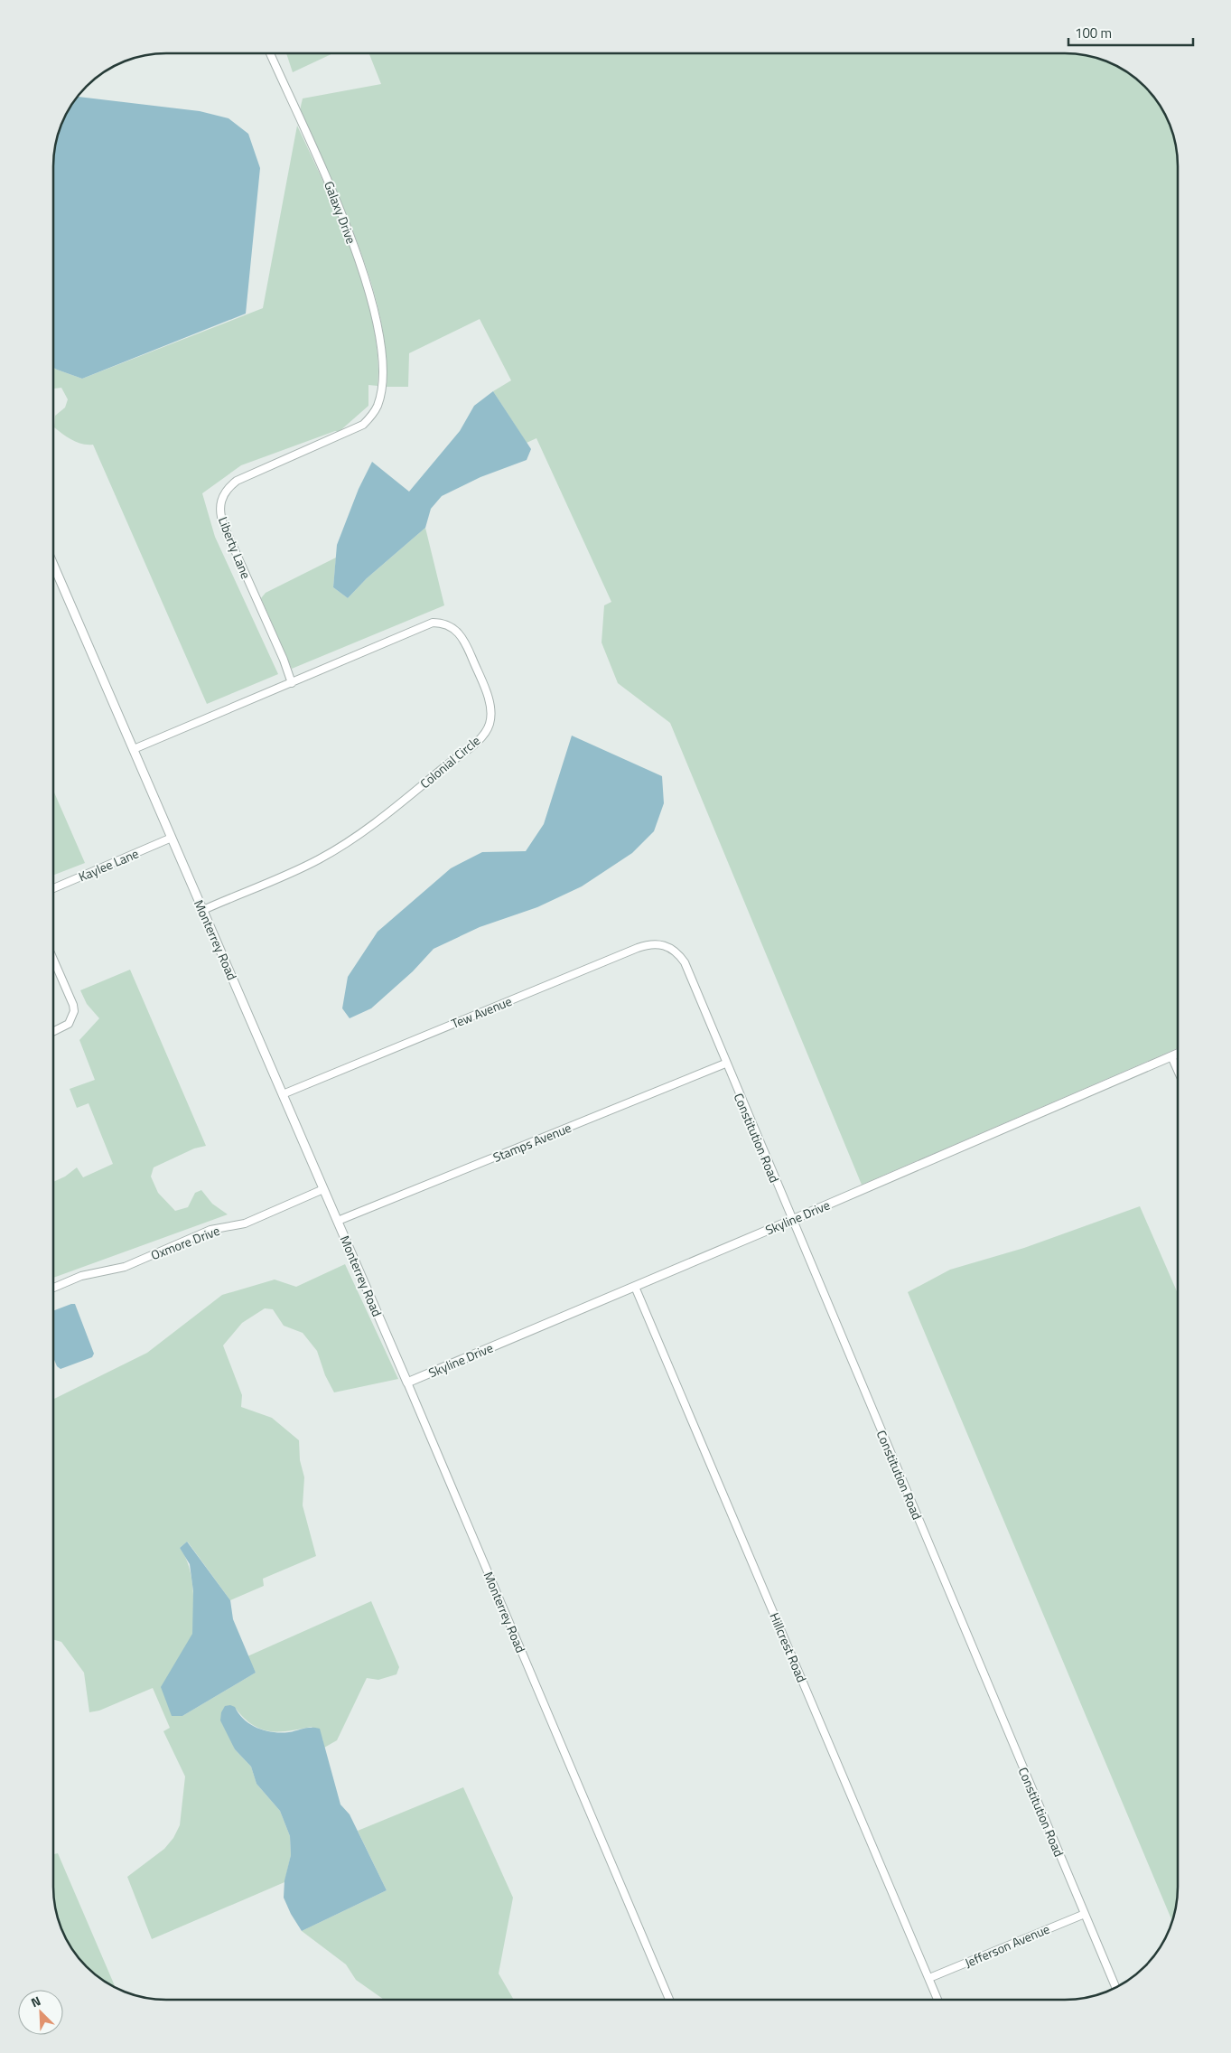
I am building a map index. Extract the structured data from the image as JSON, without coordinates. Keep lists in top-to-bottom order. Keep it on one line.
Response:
{"streets":{"street":["Galaxy Drive","Liberty Lane","Colonial Circle","Kaylee Lane","Monterrey Road","Tew Avenue","Constitution Road","Stamps Avenue","Skyline Drive","Oxmore Drive","Hillcrest Road","Jefferson Avenue"]},"crossings":[["Galaxy Drive","Liberty Lane"],["Liberty Lane","Colonial Circle"],["Colonial Circle","Monterrey Road"],["Kaylee Lane","Monterrey Road"],["Monterrey Road","Tew Avenue"],["Monterrey Road","Stamps Avenue"],["Monterrey Road","Skyline Drive"],["Monterrey Road","Oxmore Drive"],["Tew Avenue","Constitution Road"],["Constitution Road","Stamps Avenue"],["Constitution Road","Skyline Drive"],["Constitution Road","Jefferson Avenue"],["Skyline Drive","Hillcrest Road"],["Hillcrest Road","Jefferson Avenue"]],"scale_bar":"100 m","north":"top left"}
